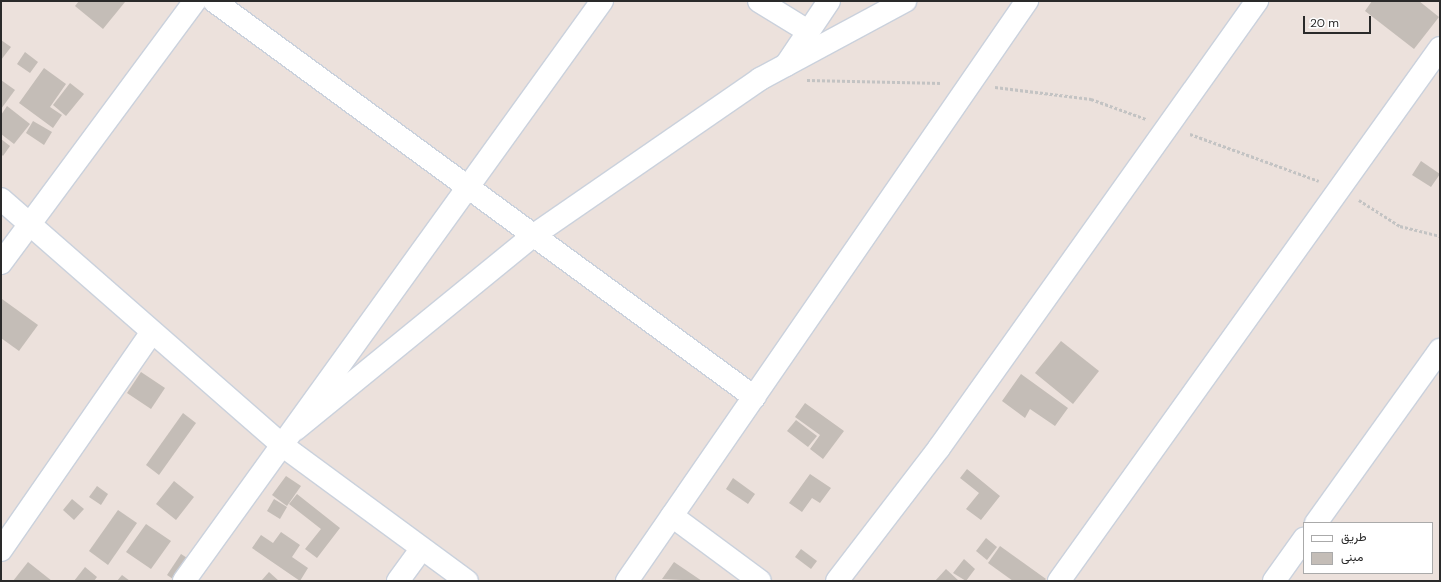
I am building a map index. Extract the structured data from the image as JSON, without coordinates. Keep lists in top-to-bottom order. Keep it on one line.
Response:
{"legend":["طريق","مبنى"],"scale_bar":"20 m"}
